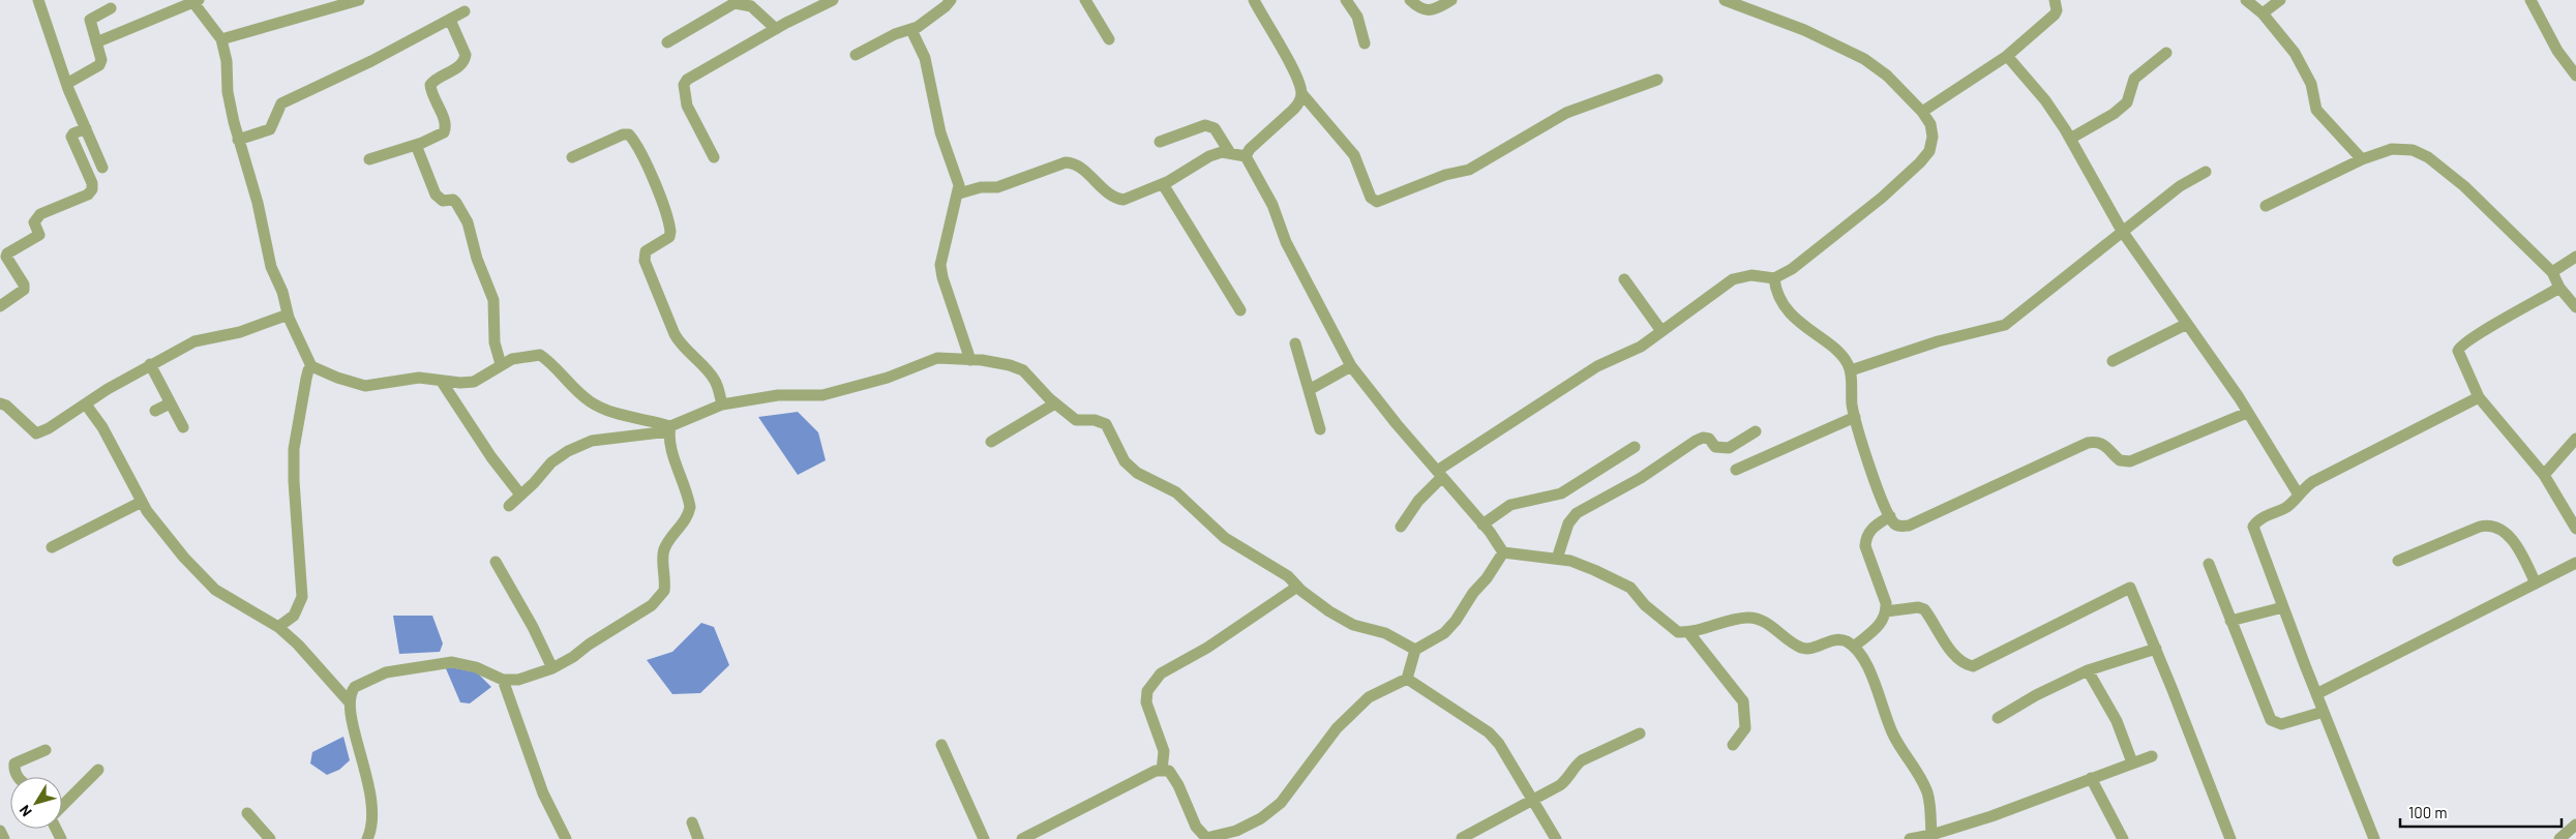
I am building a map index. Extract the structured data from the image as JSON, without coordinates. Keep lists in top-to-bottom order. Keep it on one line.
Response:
{"scale_bar":"100 m","north":"bottom left"}
